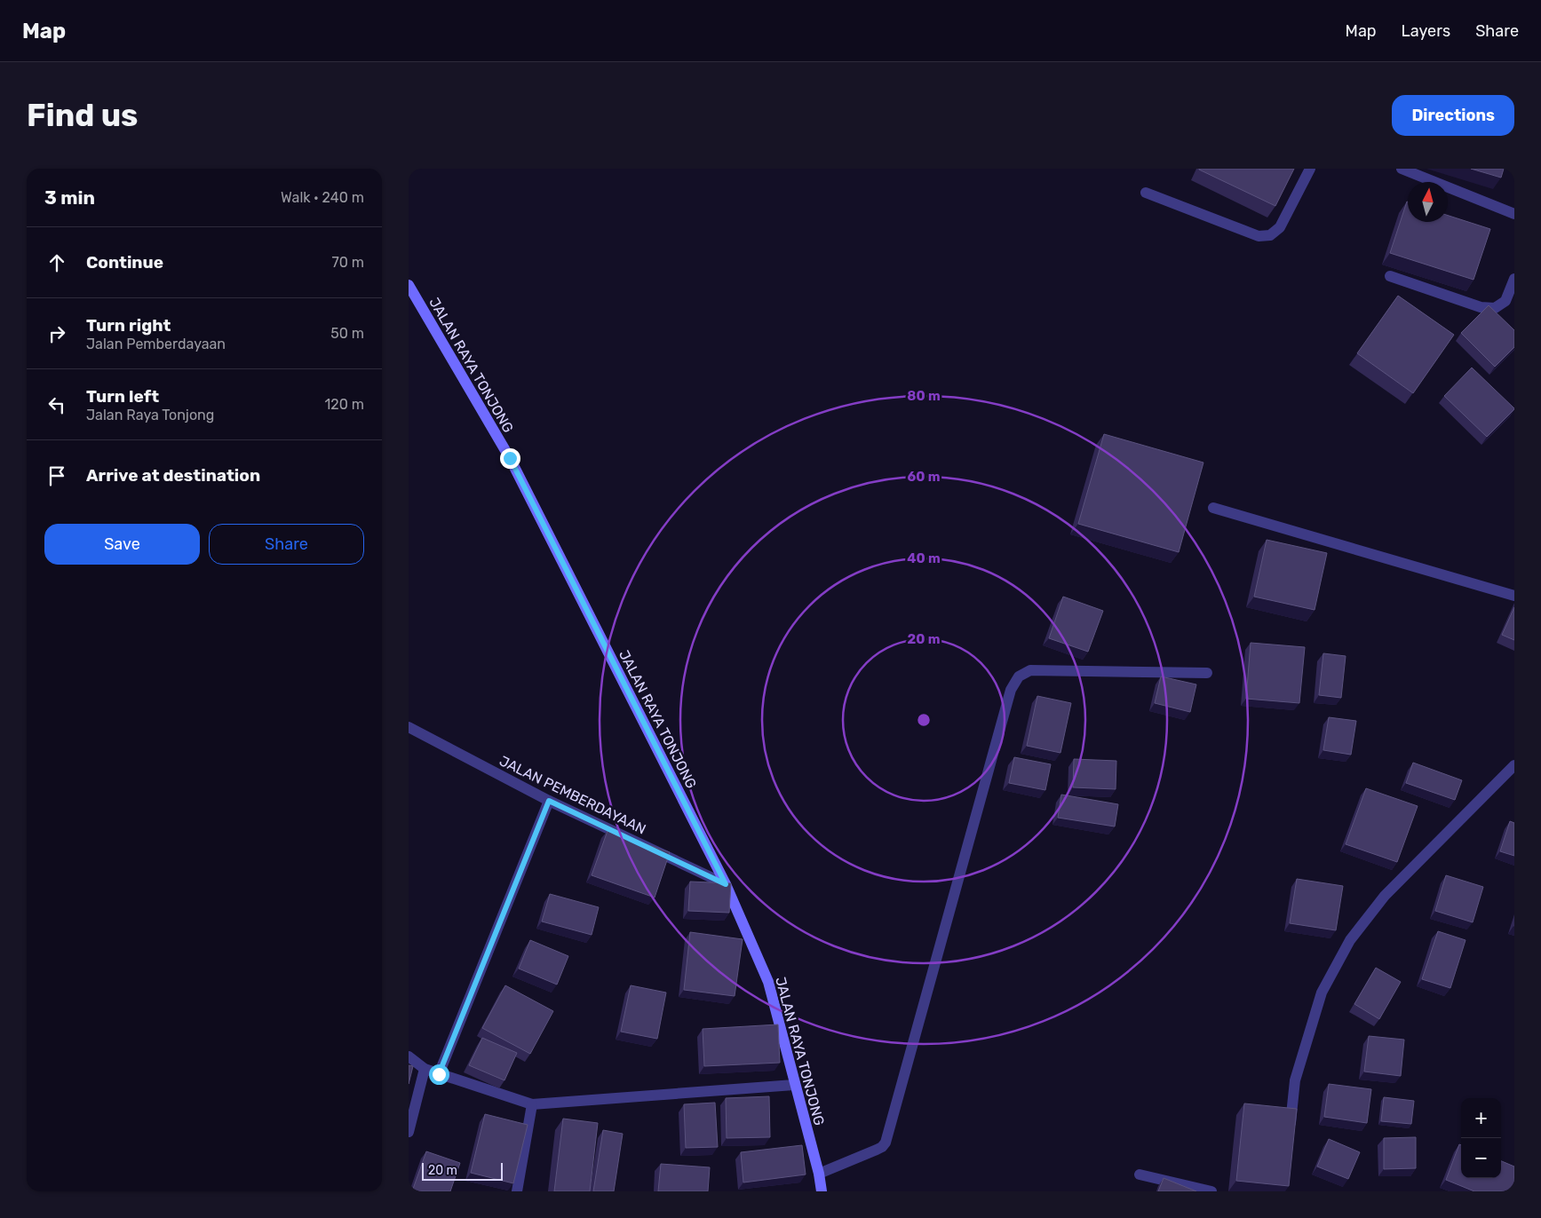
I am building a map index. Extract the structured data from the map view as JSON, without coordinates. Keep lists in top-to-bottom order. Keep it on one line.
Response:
{"streets":{"main road":["JALAN RAYA TONJONG"],"street":["JALAN PEMBERDAYAAN"]},"crossings":[["JALAN RAYA TONJONG","JALAN PEMBERDAYAAN"]],"scale_bar":"20 m","north":"top","page":{"header":"Map","nav":["Map","Layers","Share"],"buttons":["Directions",["Save","Share"]],"title":"Find us","heading":["3 min","Walk · 240 m"],"list":[["Continue","70 m"],["Turn right","Jalan Pemberdayaan","50 m"],["Turn left","Jalan Raya Tonjong","120 m"],"Arrive at destination"],"map_buttons":["+","−"],"scale":"20 m"},"rings":["80 m","60 m","40 m","20 m"]}
